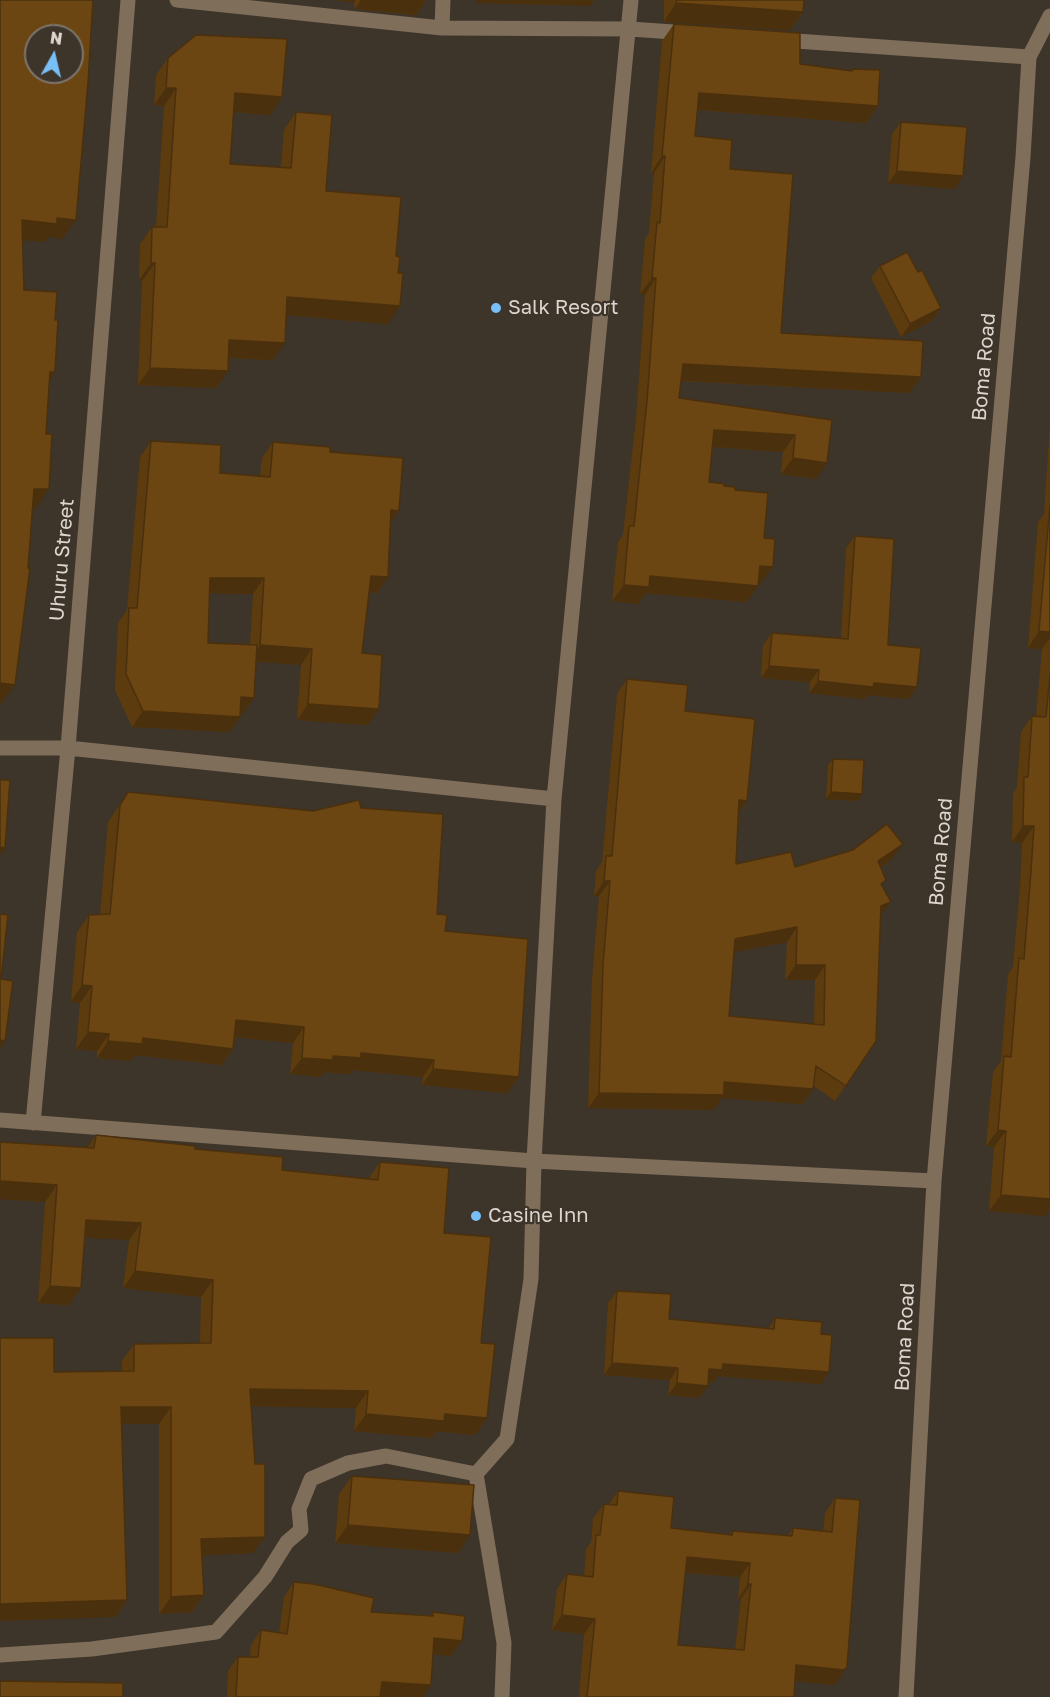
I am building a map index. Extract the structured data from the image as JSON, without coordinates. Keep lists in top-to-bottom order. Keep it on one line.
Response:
{"streets":{"street":["Boma Road","Uhuru Street"]},"places":["Salk Resort","Casine Inn"],"north":"top"}
